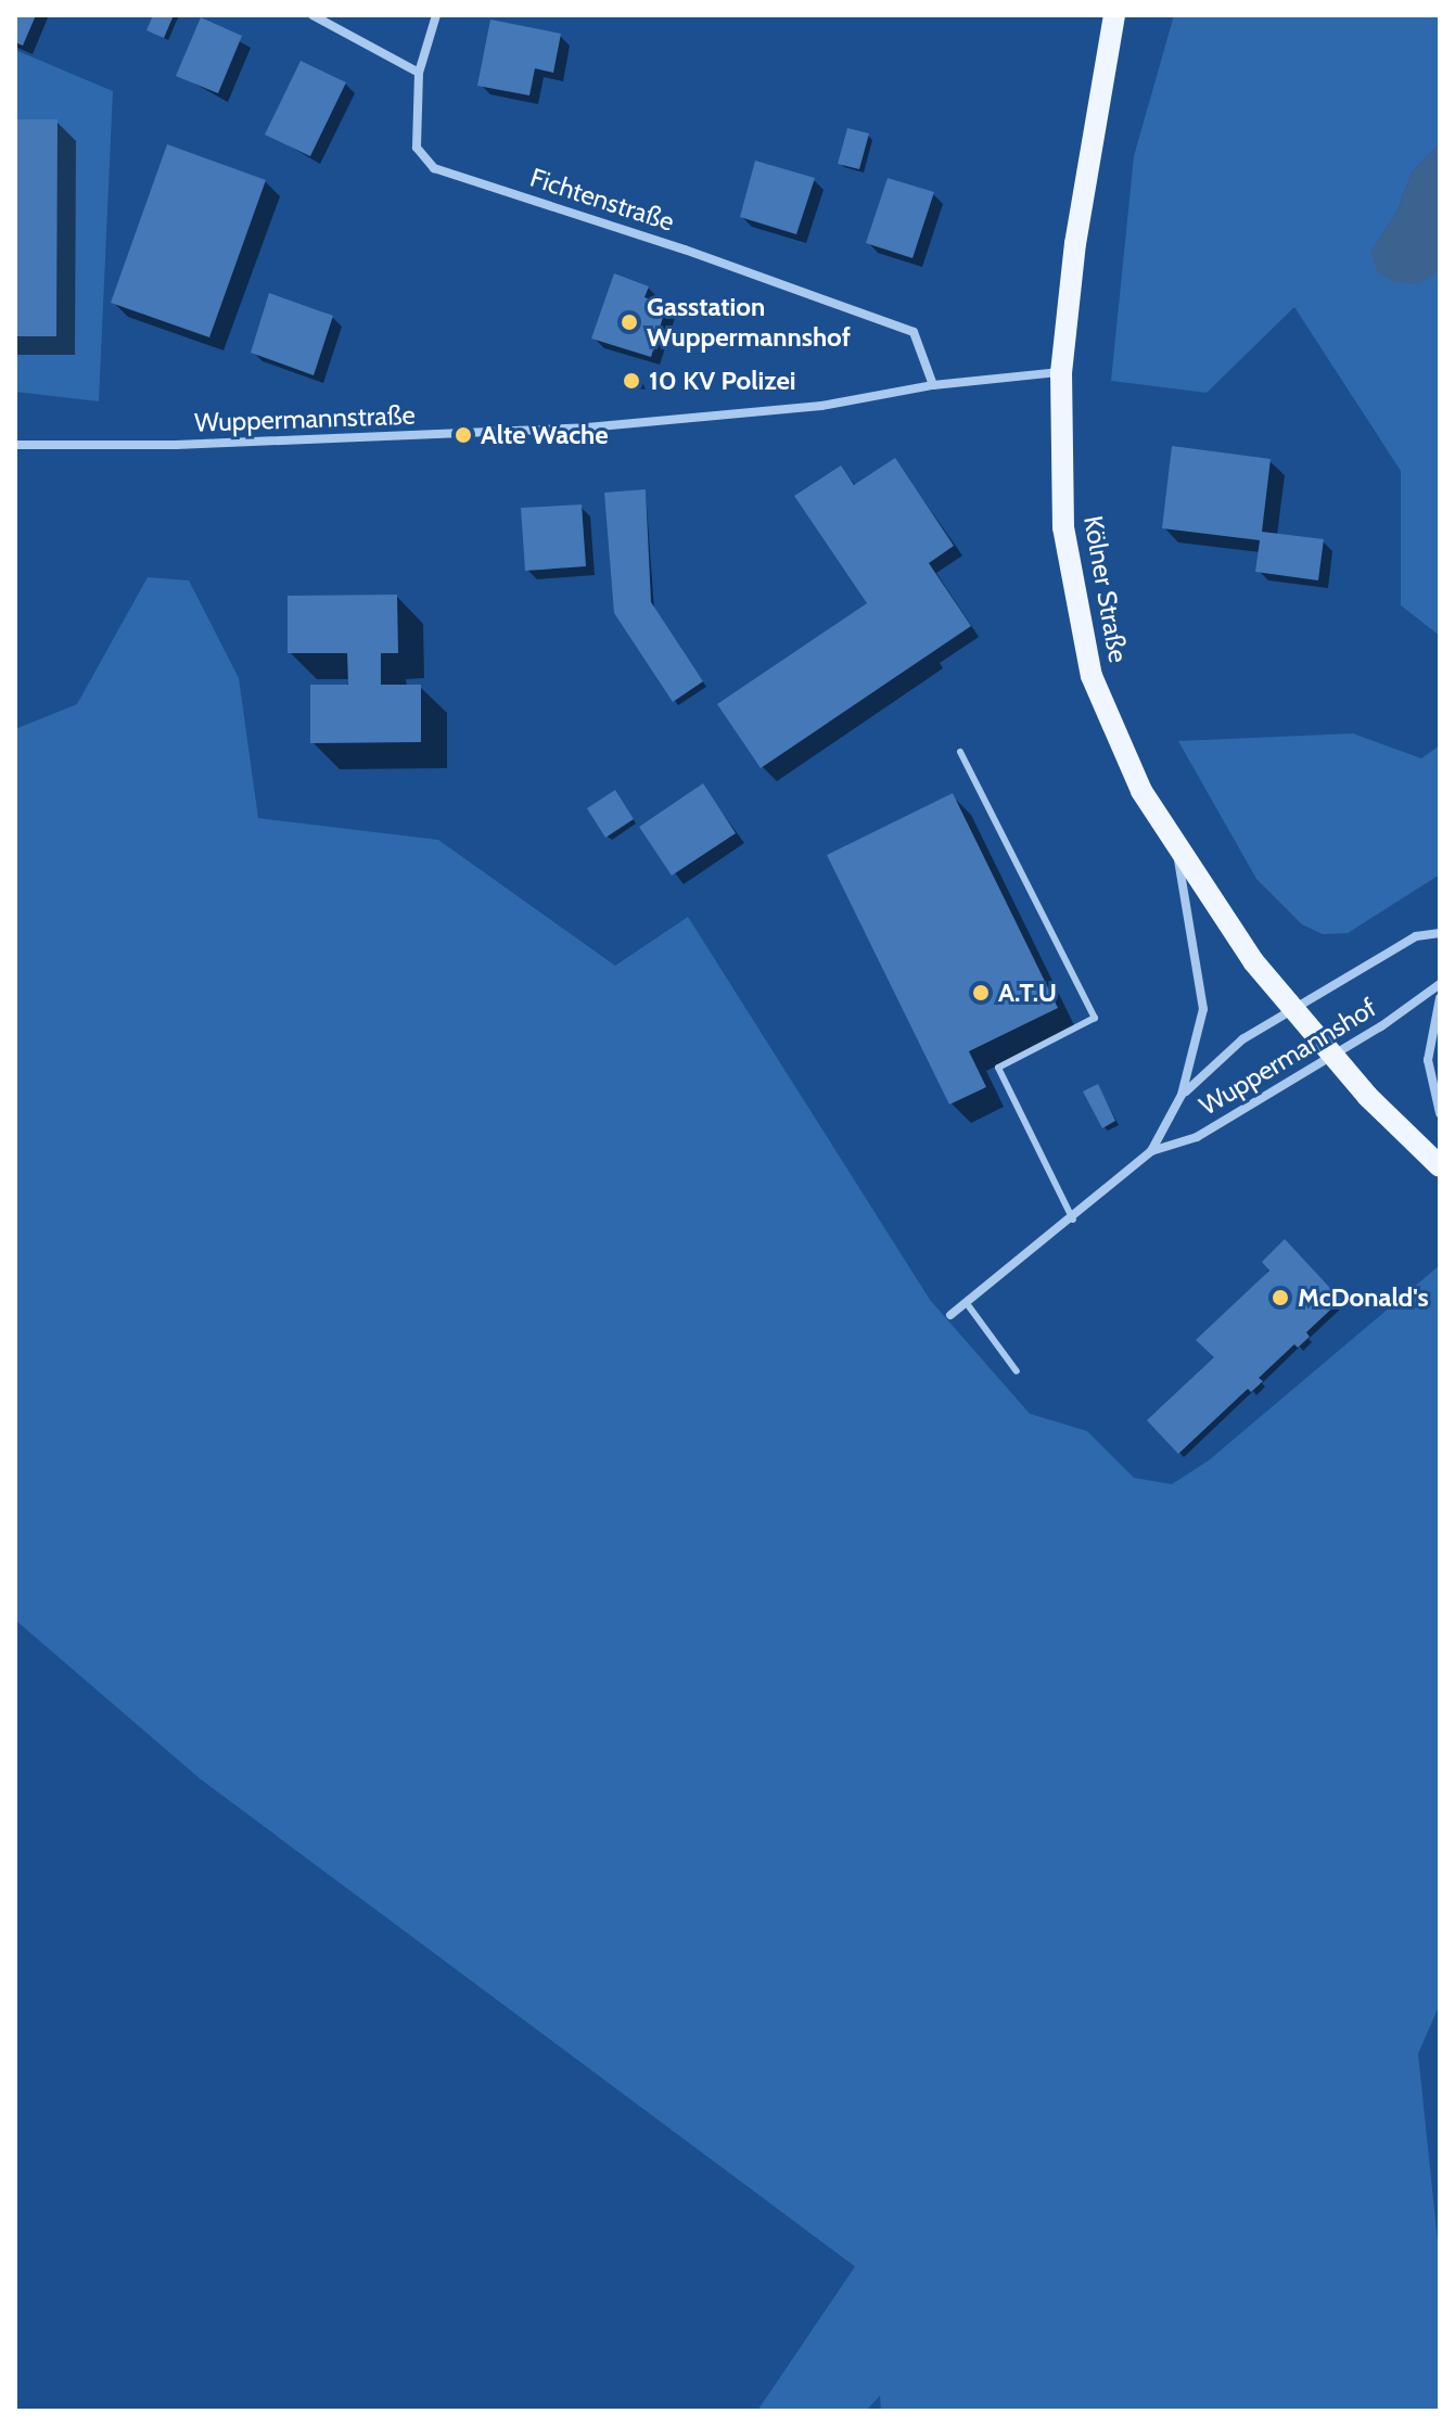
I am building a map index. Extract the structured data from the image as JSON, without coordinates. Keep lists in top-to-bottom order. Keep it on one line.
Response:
{"streets":{"main road":["Kölner Straße"],"street":["Fichtenstraße","Wuppermannstraße","Wuppermannshof"]},"crossings":[["Fichtenstraße","Wuppermannstraße"],["Wuppermannstraße","Kölner Straße"],["Kölner Straße","Wuppermannshof"]],"places":["Gasstation Wuppermannshof","10 KV Polizei","Alte Wache","A.T.U","McDonald's"]}
